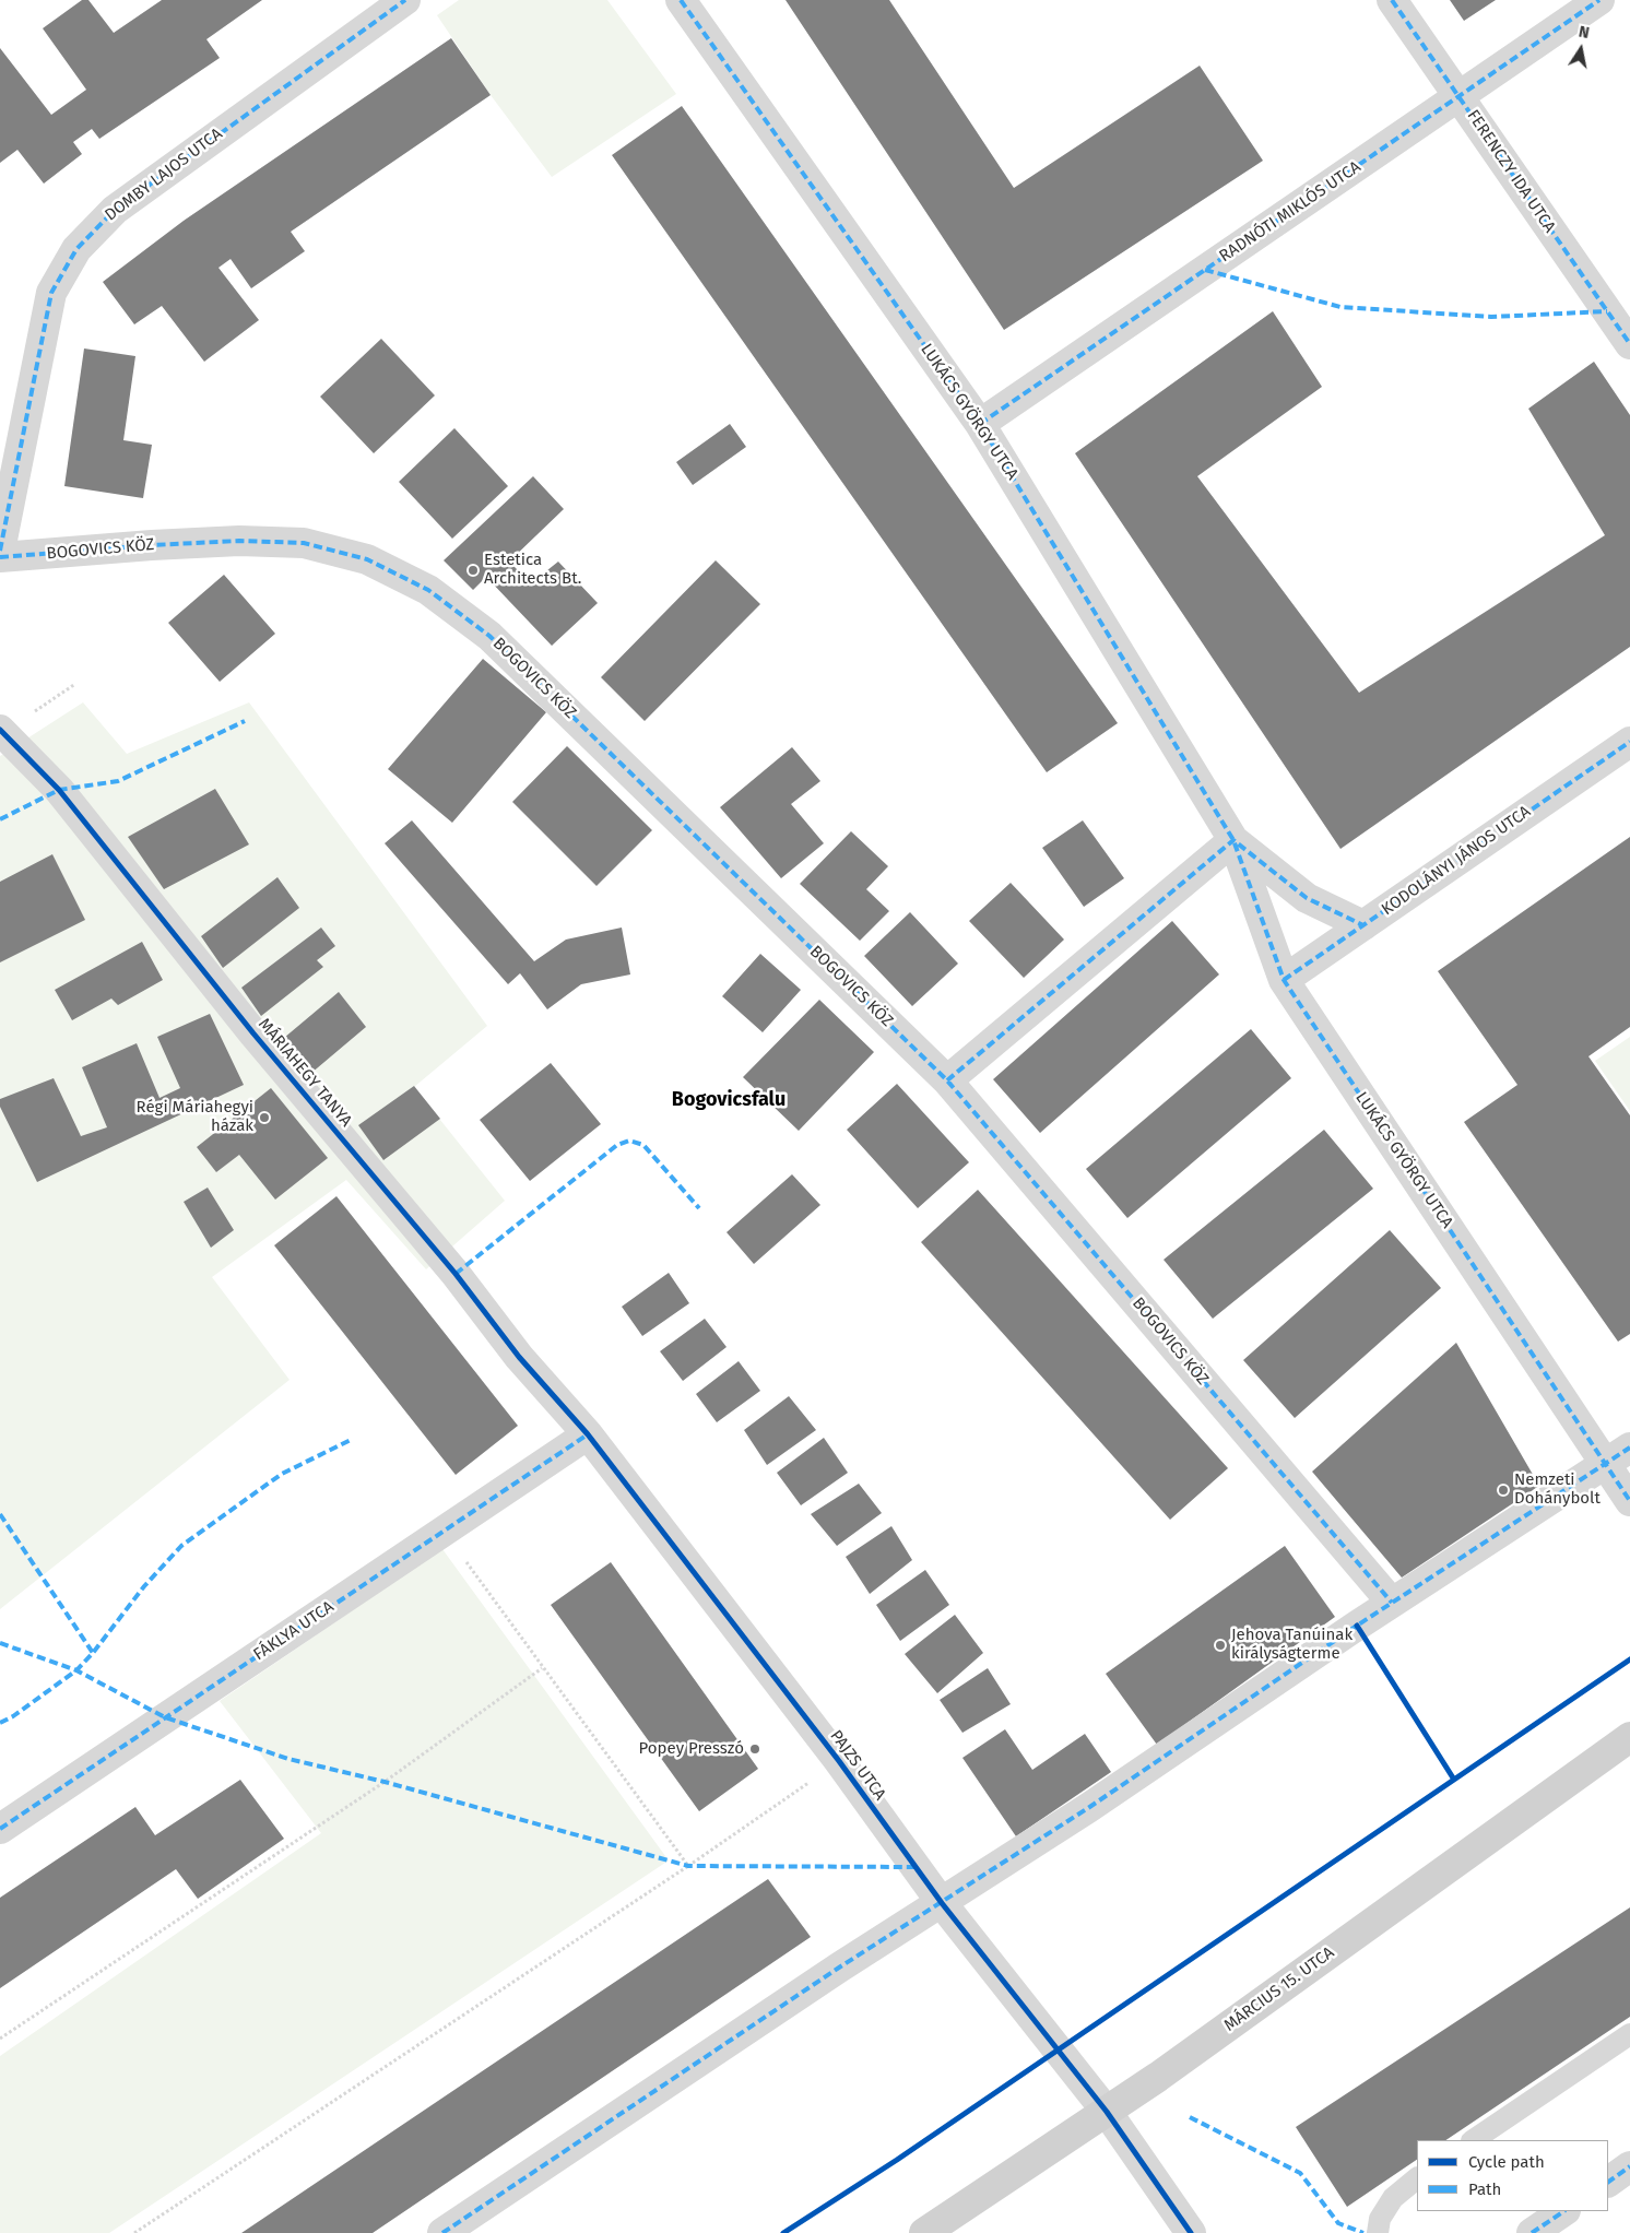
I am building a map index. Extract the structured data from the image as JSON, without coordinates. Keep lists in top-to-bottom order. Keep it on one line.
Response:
{"streets":{"street":["FERENCZY IDA UTCA","DOMBY LAJOS UTCA","RADNÓTI MIKLÓS UTCA","LUKÁCS GYÖRGY UTCA","BOGOVICS KÖZ","KODOLÁNYI JÁNOS UTCA","MÁRIAHEGY TANYA","FÁKLYA UTCA","PAJZS UTCA","MÁRCIUS 15. UTCA"]},"crossings":[["FERENCZY IDA UTCA","RADNÓTI MIKLÓS UTCA"],["RADNÓTI MIKLÓS UTCA","LUKÁCS GYÖRGY UTCA"],["LUKÁCS GYÖRGY UTCA","KODOLÁNYI JÁNOS UTCA"],["MÁRIAHEGY TANYA","FÁKLYA UTCA"],["MÁRIAHEGY TANYA","PAJZS UTCA"],["FÁKLYA UTCA","PAJZS UTCA"],["PAJZS UTCA","MÁRCIUS 15. UTCA"]],"districts":["Bogovicsfalu"],"places":["Estetica Architects Bt.","Régi Máriahegyi házak","Nemzeti Dohánybolt","Jehova Tanúinak királyságterme","Popey Presszó"],"legend":["Cycle path","Path"],"north":"top"}
